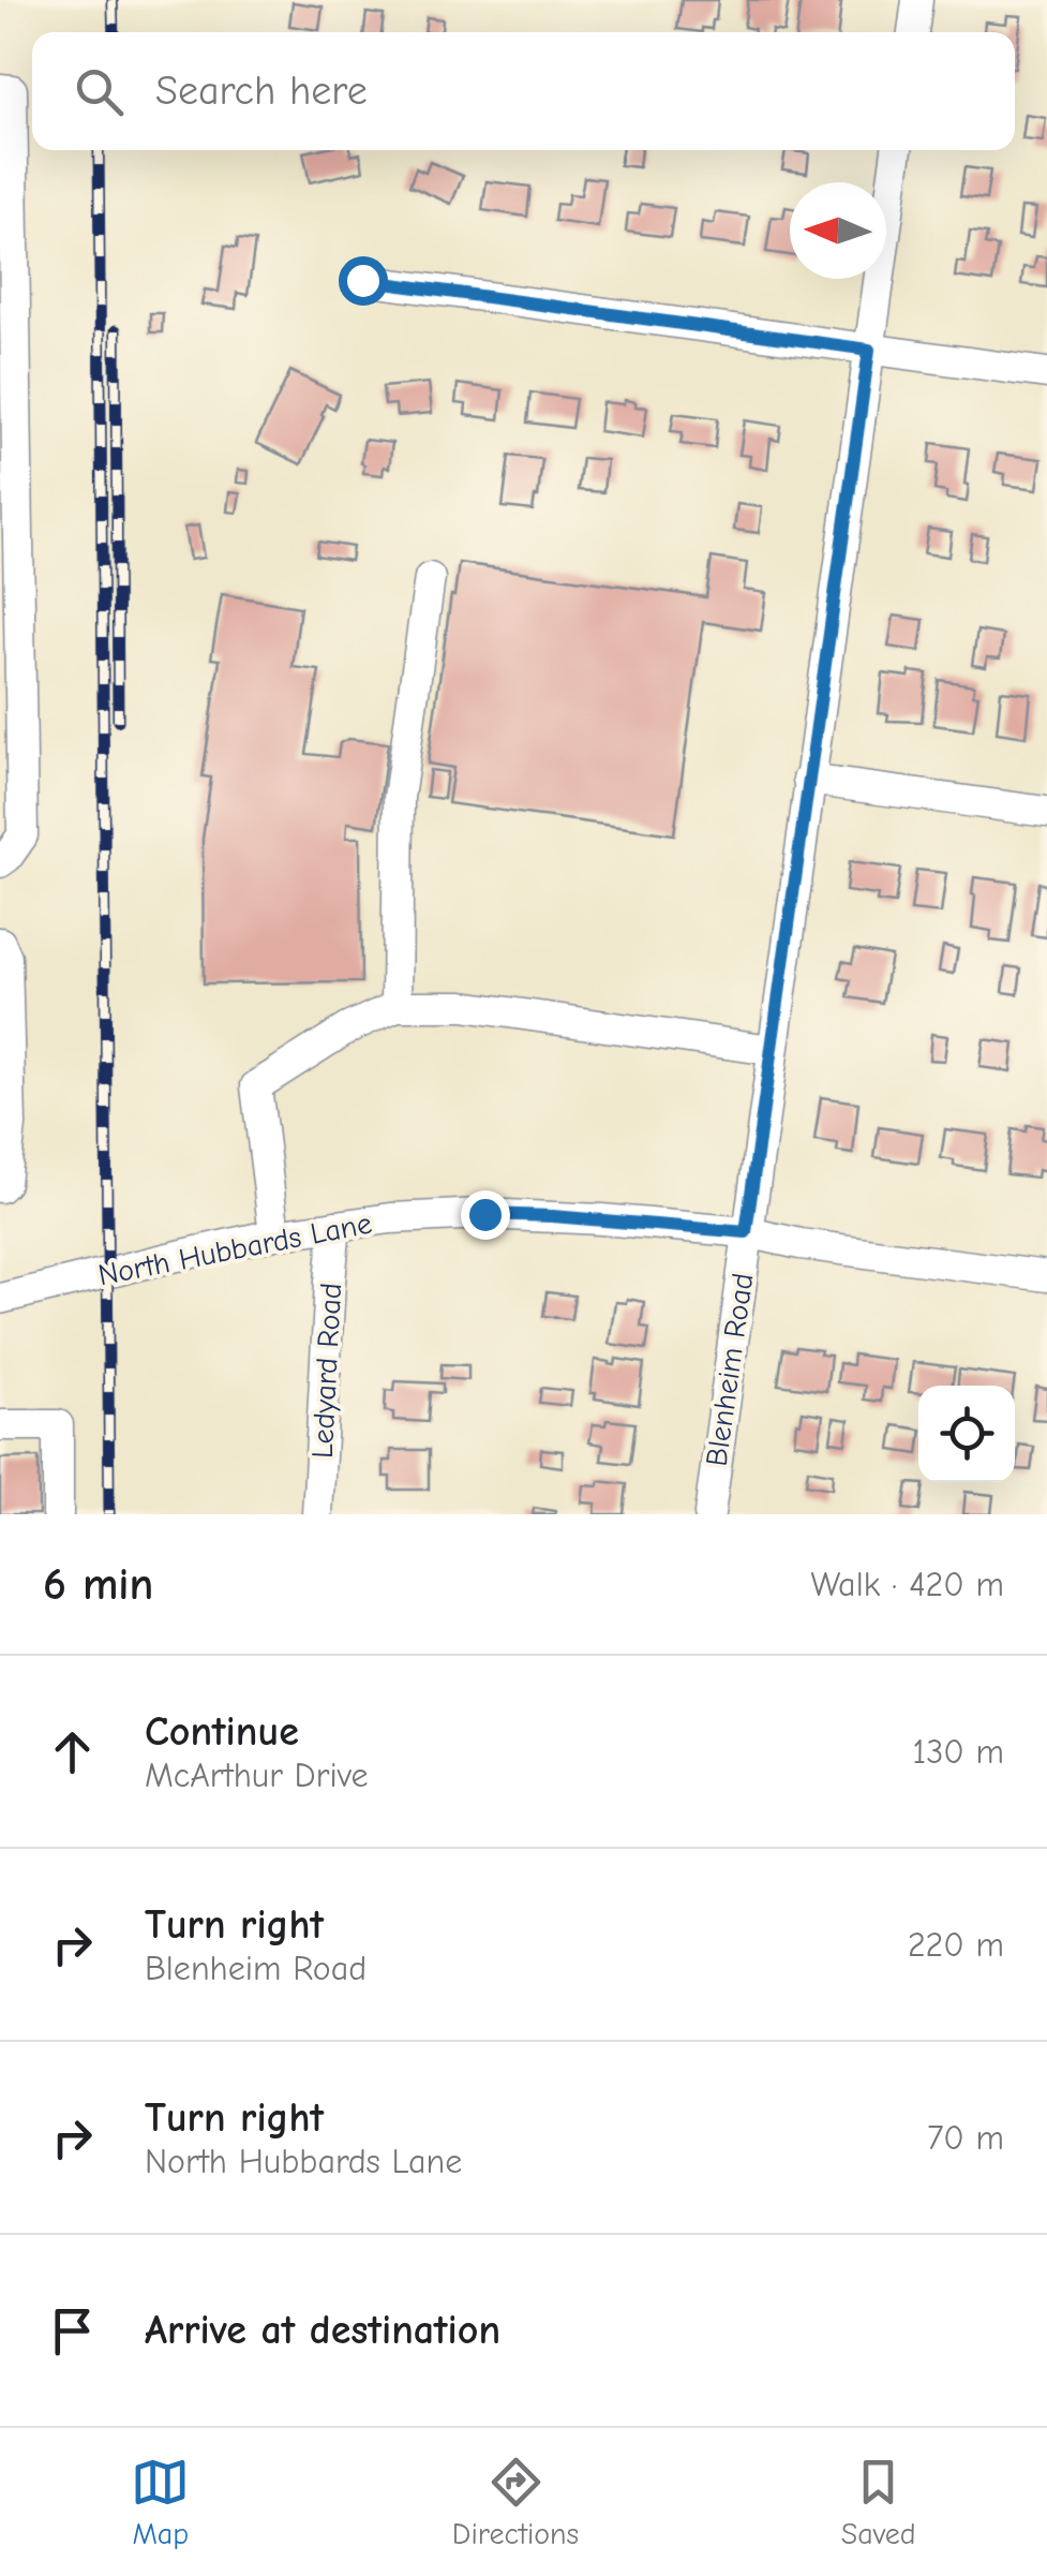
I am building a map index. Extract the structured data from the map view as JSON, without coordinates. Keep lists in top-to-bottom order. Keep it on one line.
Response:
{"streets":{"street":["North Hubbards Lane","Blenheim Road","Ledyard Road"]},"crossings":[["North Hubbards Lane","Blenheim Road"],["North Hubbards Lane","Ledyard Road"]],"north":"left","page":{"search":"Search here","heading":["6 min","Walk · 420 m"],"list":[["Continue","McArthur Drive","130 m"],["Turn right","Blenheim Road","220 m"],["Turn right","North Hubbards Lane","70 m"],"Arrive at destination"],"nav":["Map","Directions","Saved"]}}
